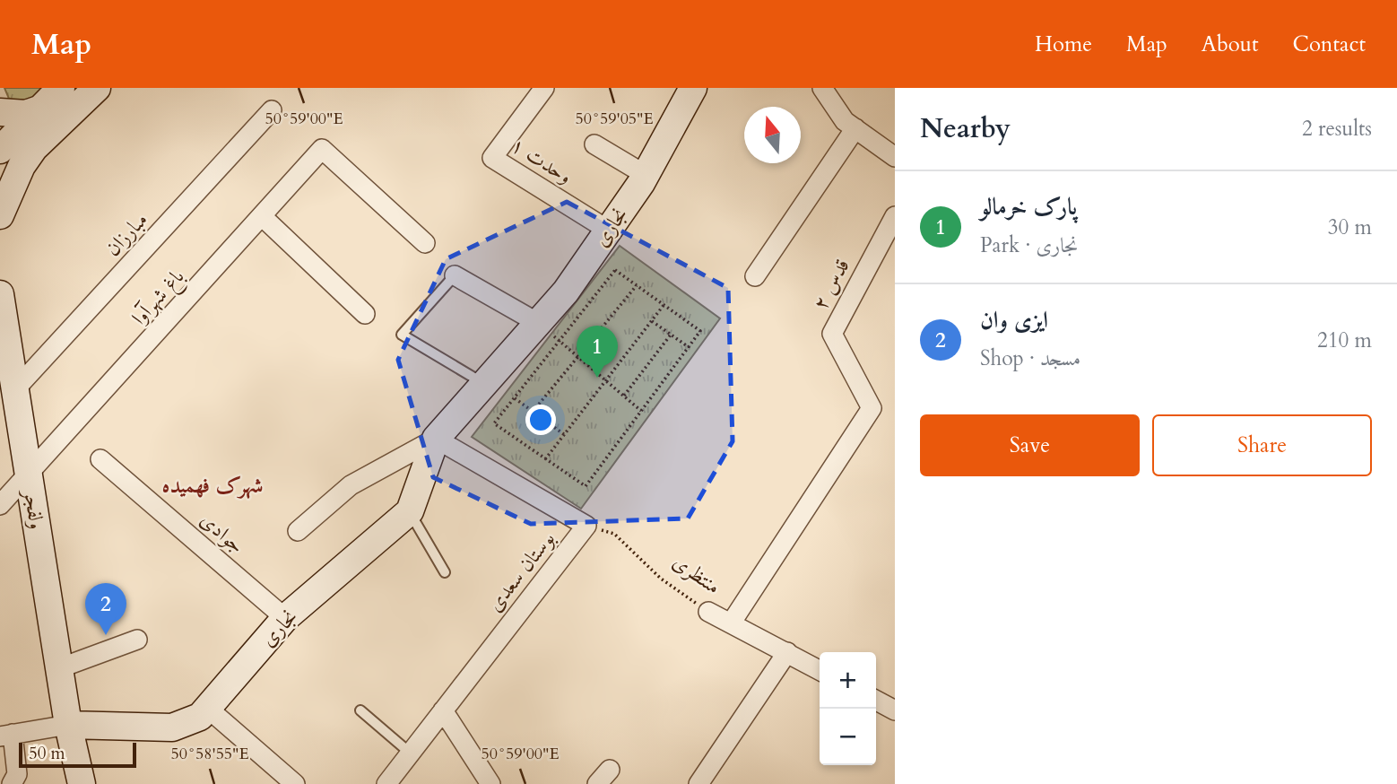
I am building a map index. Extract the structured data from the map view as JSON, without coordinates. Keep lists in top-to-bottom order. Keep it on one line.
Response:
{"streets":{"street":["وحدت ۱","نجاری","مبارزان","قدس ۲","باغ شهرآوا","ولفجر","جوادی","بوستان سعدی","منتظری"]},"crossings":[["وحدت ۱","نجاری"],["نجاری","ولفجر"],["نجاری","جوادی"],["نجاری","بوستان سعدی"],["مبارزان","ولفجر"],["قدس ۲","منتظری"],["باغ شهرآوا","ولفجر"],["بوستان سعدی","منتظری"]],"districts":["شهرک فهمیده"],"scale_bar":"50 m","north":"top","page":{"header":"Map","nav":["Home","Map","About","Contact"],"heading":["Nearby","2 results"],"list":[{"mark":"1","name":"پارک خرمالو","note":"Park · نجاری","value":"30 m"},{"mark":"2","name":"ایزی وان","note":"Shop · مسجد","value":"210 m"}],"pins":["1","2"],"buttons":["Save","Share"],"map_buttons":["+","−"],"scale":"50 m"},"coordinates":["50°59'00\"E","50°59'05\"E","50°58'55\"E"]}
